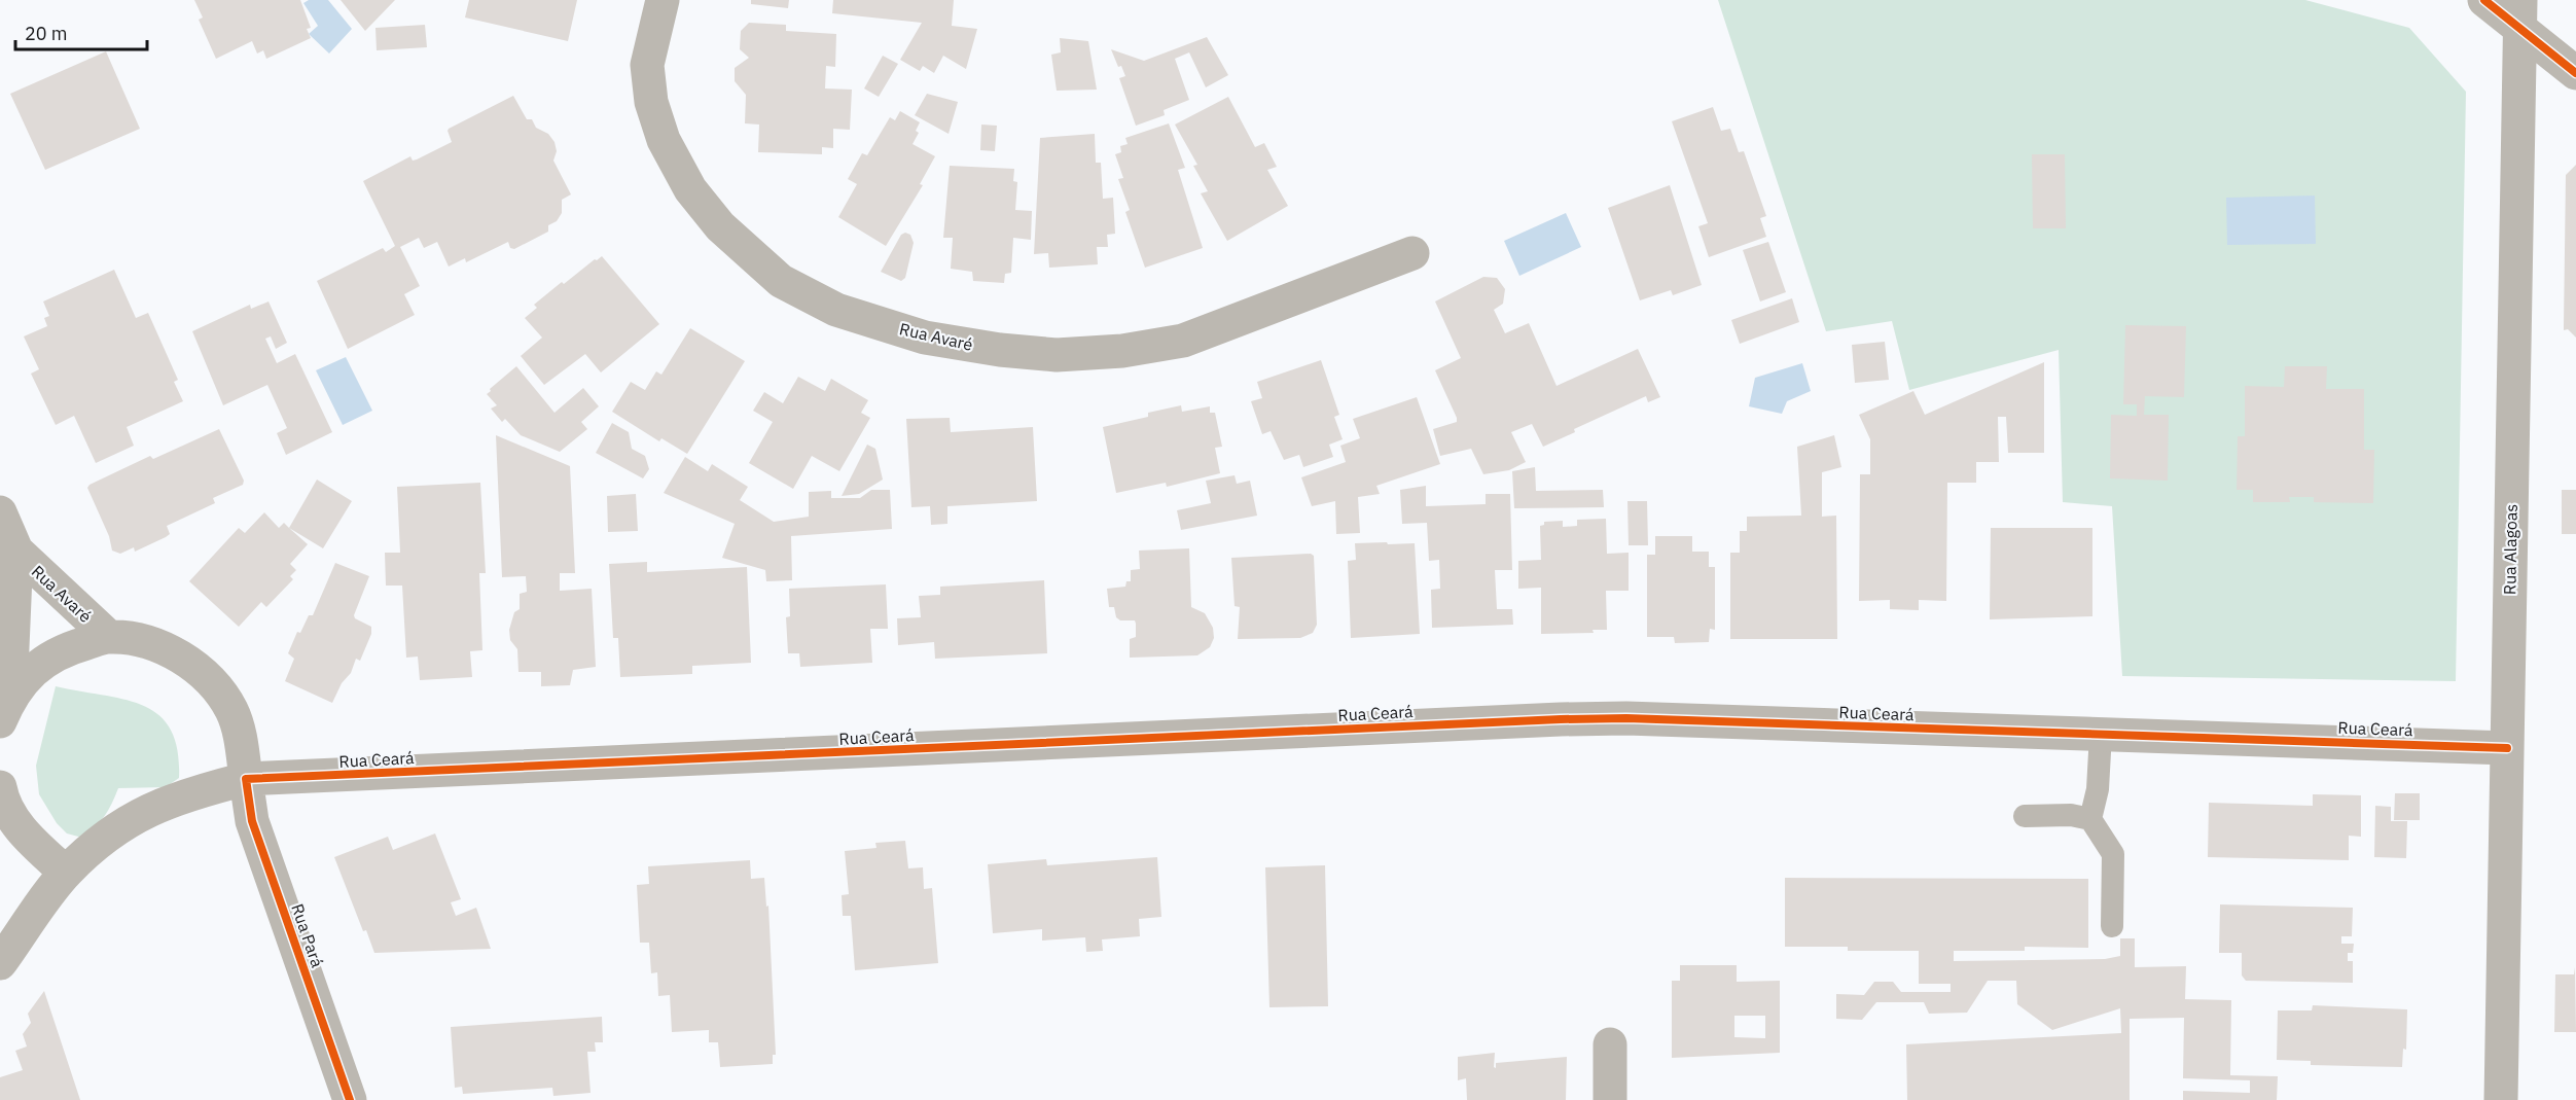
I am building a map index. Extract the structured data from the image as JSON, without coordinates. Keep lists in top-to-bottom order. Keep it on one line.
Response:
{"streets":{"street":["Rua Avaré","Rua Alagoas","Rua Ceará","Rua Pará"]},"crossings":[["Rua Avaré","Rua Pará"],["Rua Alagoas","Rua Ceará"],["Rua Ceará","Rua Pará"]],"scale_bar":"20 m"}
